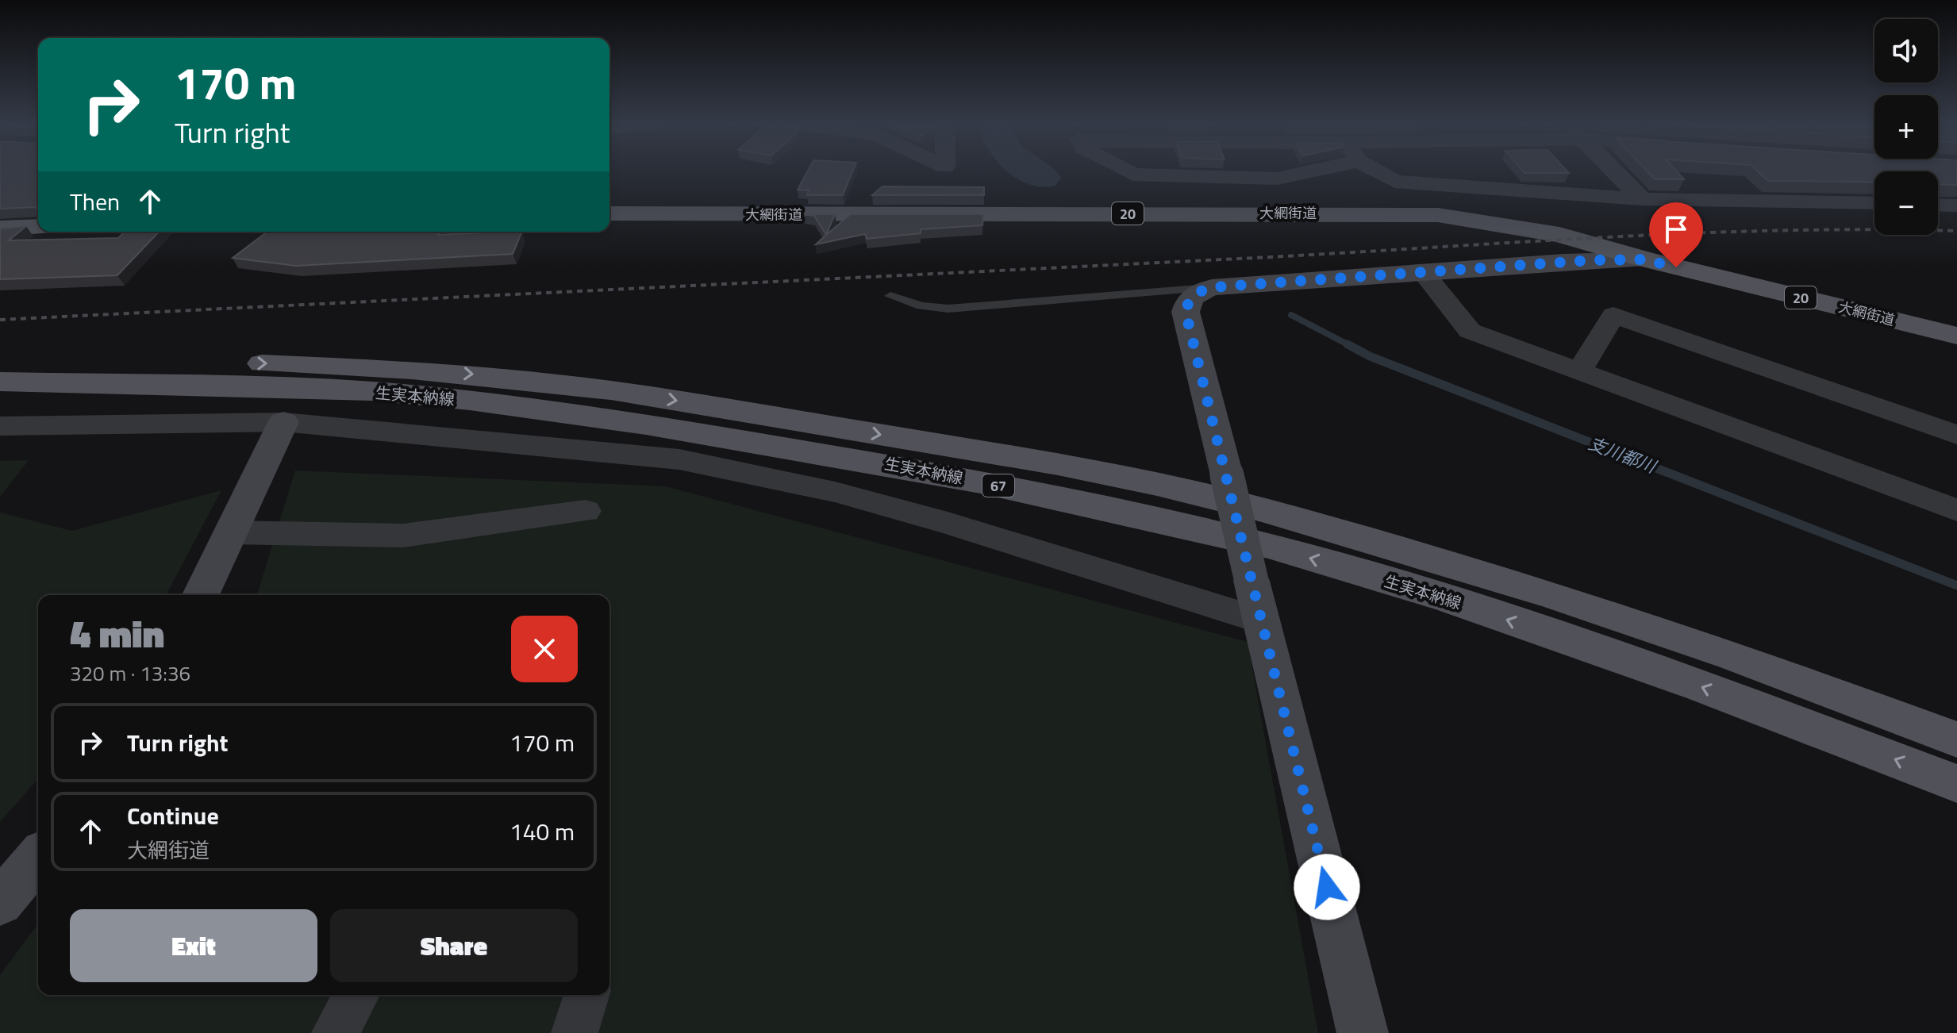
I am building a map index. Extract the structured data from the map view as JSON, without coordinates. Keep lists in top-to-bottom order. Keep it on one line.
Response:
{"streets":{"main road":["大網街道","20","生実本納線","67"]},"water":["支川都川"],"page":{"map_buttons":["+","−"],"turn":["170 m","Turn right"],"then":"Then","heading":["4 min","320 m · 13:36"],"list":[{"name":"Turn right","value":"170 m"},{"name":"Continue","note":"大網街道","value":"140 m"}],"buttons":["Exit","Share"]}}
